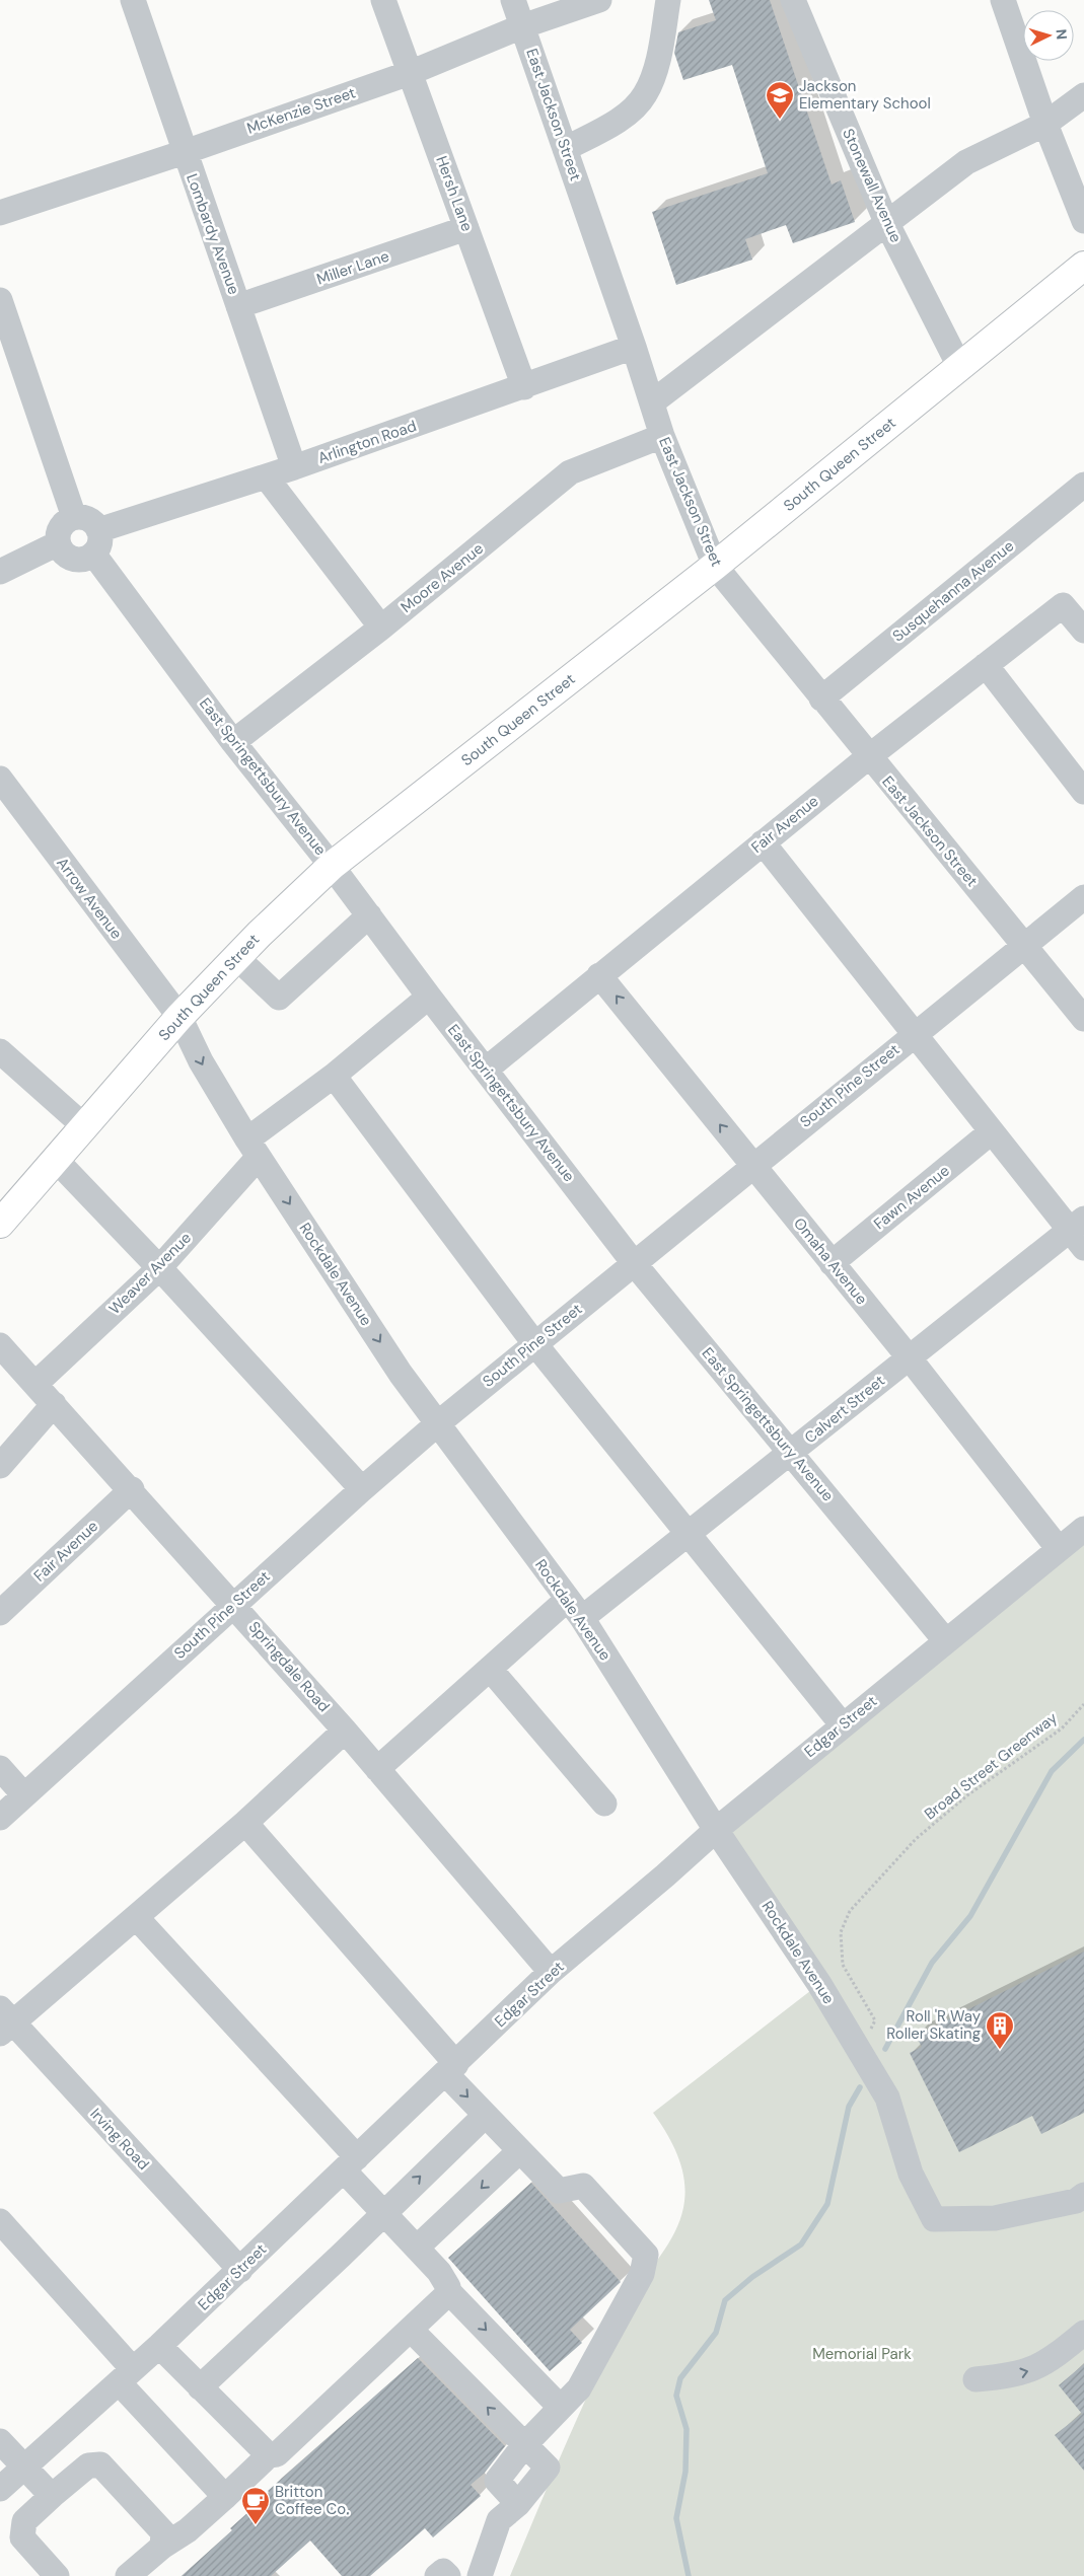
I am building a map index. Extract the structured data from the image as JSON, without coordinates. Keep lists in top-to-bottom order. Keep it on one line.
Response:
{"streets":{"main road":["South Queen Street"],"street":["McKenzie Street","East Jackson Street","Stonewall Avenue","Hersh Lane","Lombardy Avenue","Miller Lane","Arlington Road","Moore Avenue","Susquehanna Avenue","East Springettsbury Avenue","Fair Avenue","Arrow Avenue","South Pine Street","Fawn Avenue","Omaha Avenue","Weaver Avenue","Rockdale Avenue","Calvert Street","Springdale Road","Edgar Street","Irving Road"],"path":["Broad Street Greenway"]},"crossings":[["McKenzie Street","East Jackson Street"],["McKenzie Street","Hersh Lane"],["McKenzie Street","Lombardy Avenue"],["East Jackson Street","Arlington Road"],["East Jackson Street","South Queen Street"],["East Jackson Street","Moore Avenue"],["East Jackson Street","Susquehanna Avenue"],["East Jackson Street","Fair Avenue"],["East Jackson Street","South Pine Street"],["Stonewall Avenue","South Queen Street"],["Hersh Lane","Miller Lane"],["Hersh Lane","Arlington Road"],["Lombardy Avenue","Miller Lane"],["Lombardy Avenue","Arlington Road"],["Arlington Road","East Springettsbury Avenue"],["South Queen Street","East Springettsbury Avenue"],["South Queen Street","Arrow Avenue"],["South Queen Street","Rockdale Avenue"],["Moore Avenue","East Springettsbury Avenue"],["East Springettsbury Avenue","Fair Avenue"],["East Springettsbury Avenue","South Pine Street"],["East Springettsbury Avenue","Weaver Avenue"],["East Springettsbury Avenue","Calvert Street"],["East Springettsbury Avenue","Edgar Street"],["Fair Avenue","Omaha Avenue"],["Fair Avenue","Springdale Road"],["Arrow Avenue","Rockdale Avenue"],["South Pine Street","Omaha Avenue"],["South Pine Street","Rockdale Avenue"],["South Pine Street","Springdale Road"],["Fawn Avenue","Omaha Avenue"],["Omaha Avenue","Calvert Street"],["Omaha Avenue","Edgar Street"],["Weaver Avenue","Rockdale Avenue"],["Weaver Avenue","Springdale Road"],["Rockdale Avenue","Calvert Street"],["Rockdale Avenue","Edgar Street"],["Rockdale Avenue","Broad Street Greenway"],["Calvert Street","Springdale Road"],["Springdale Road","Edgar Street"],["Edgar Street","Irving Road"]],"parks":["Memorial Park"],"places":{"school or university":["Jackson Elementary School"],"building":["Roll 'R Way Roller Skating"],"cafe":["Britton Coffee Co."]},"north":"right"}
